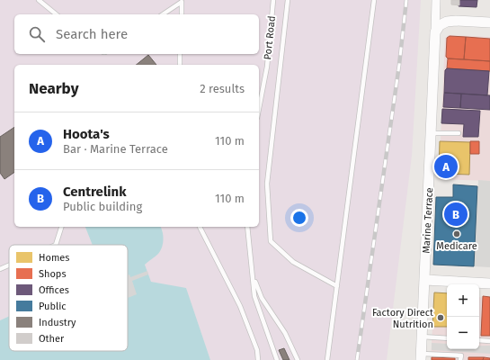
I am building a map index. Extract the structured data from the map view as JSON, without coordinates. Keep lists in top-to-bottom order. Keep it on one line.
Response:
{"streets":{"street":["Marine Terrace"],"lane":["Port Road"]},"places":["Medicare","Factory Direct Nutrition"],"legend":["Homes","Shops","Offices","Public","Industry","Other"],"page":{"search":"Search here","heading":["Nearby","2 results"],"list":[{"mark":"A","name":"Hoota's","note":"Bar · Marine Terrace","value":"110 m"},{"mark":"B","name":"Centrelink","note":"Public building","value":"110 m"}],"pins":["A","B"],"map_buttons":["+","−"]}}
